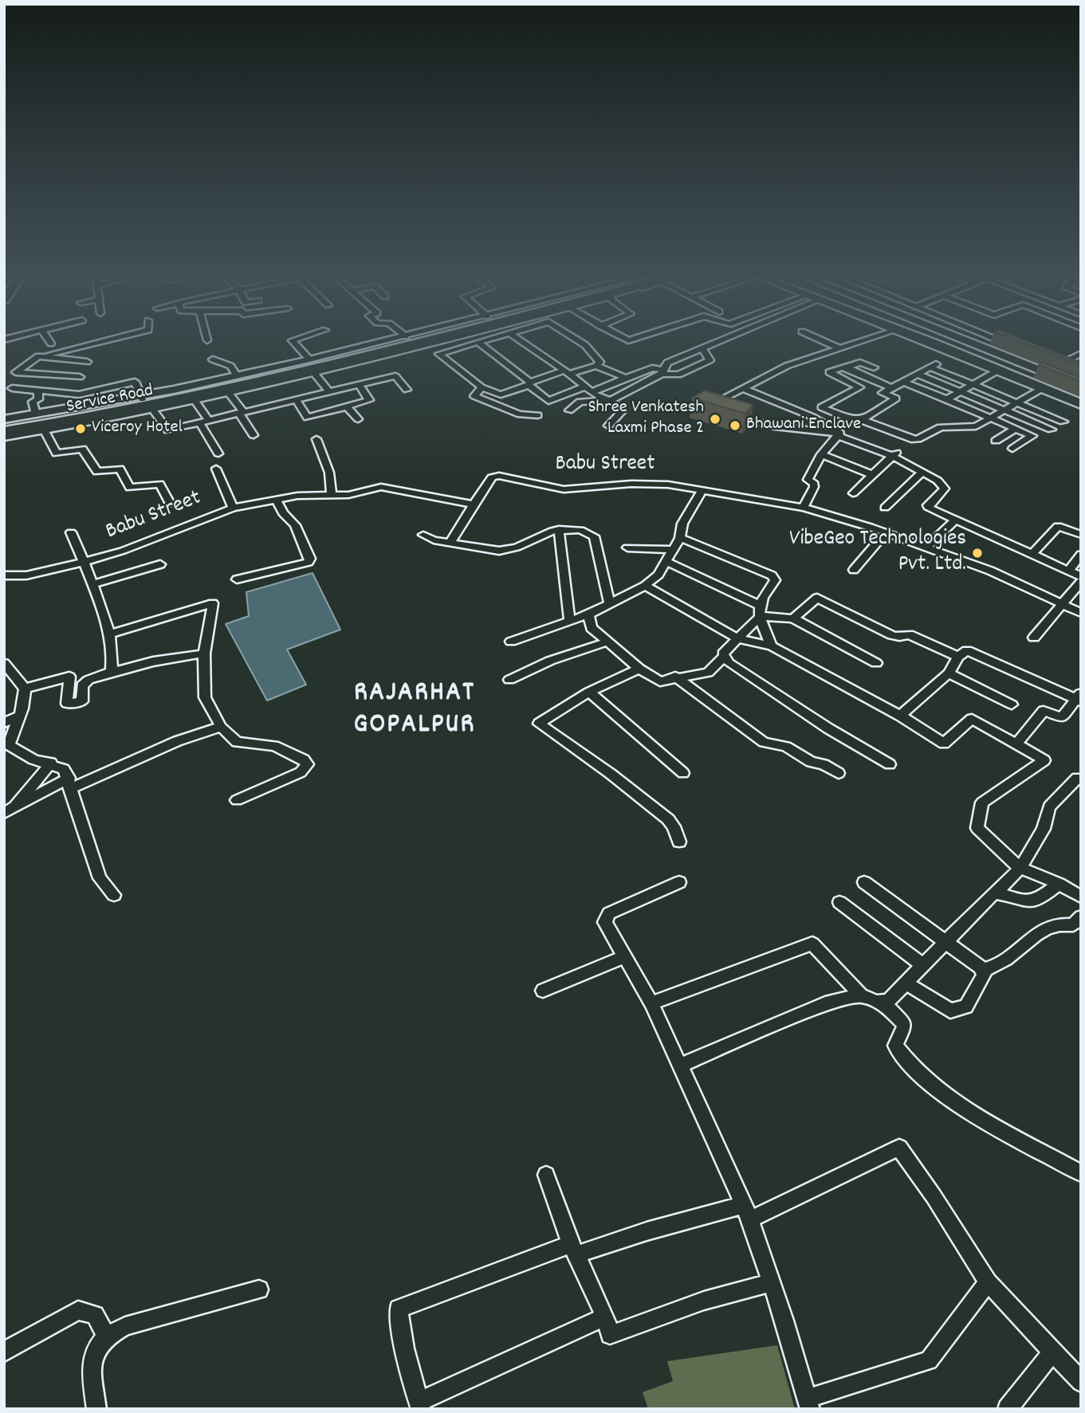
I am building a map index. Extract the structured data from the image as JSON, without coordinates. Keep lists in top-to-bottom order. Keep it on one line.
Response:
{"streets":{"street":["Service Road","Babu Street"]},"districts":["RAJARHAT GOPALPUR"],"places":["Shree Venkatesh Laxmi Phase 2","Bhawani Enclave","Viceroy Hotel","VibeGeo Technologies Pvt. Ltd."]}
